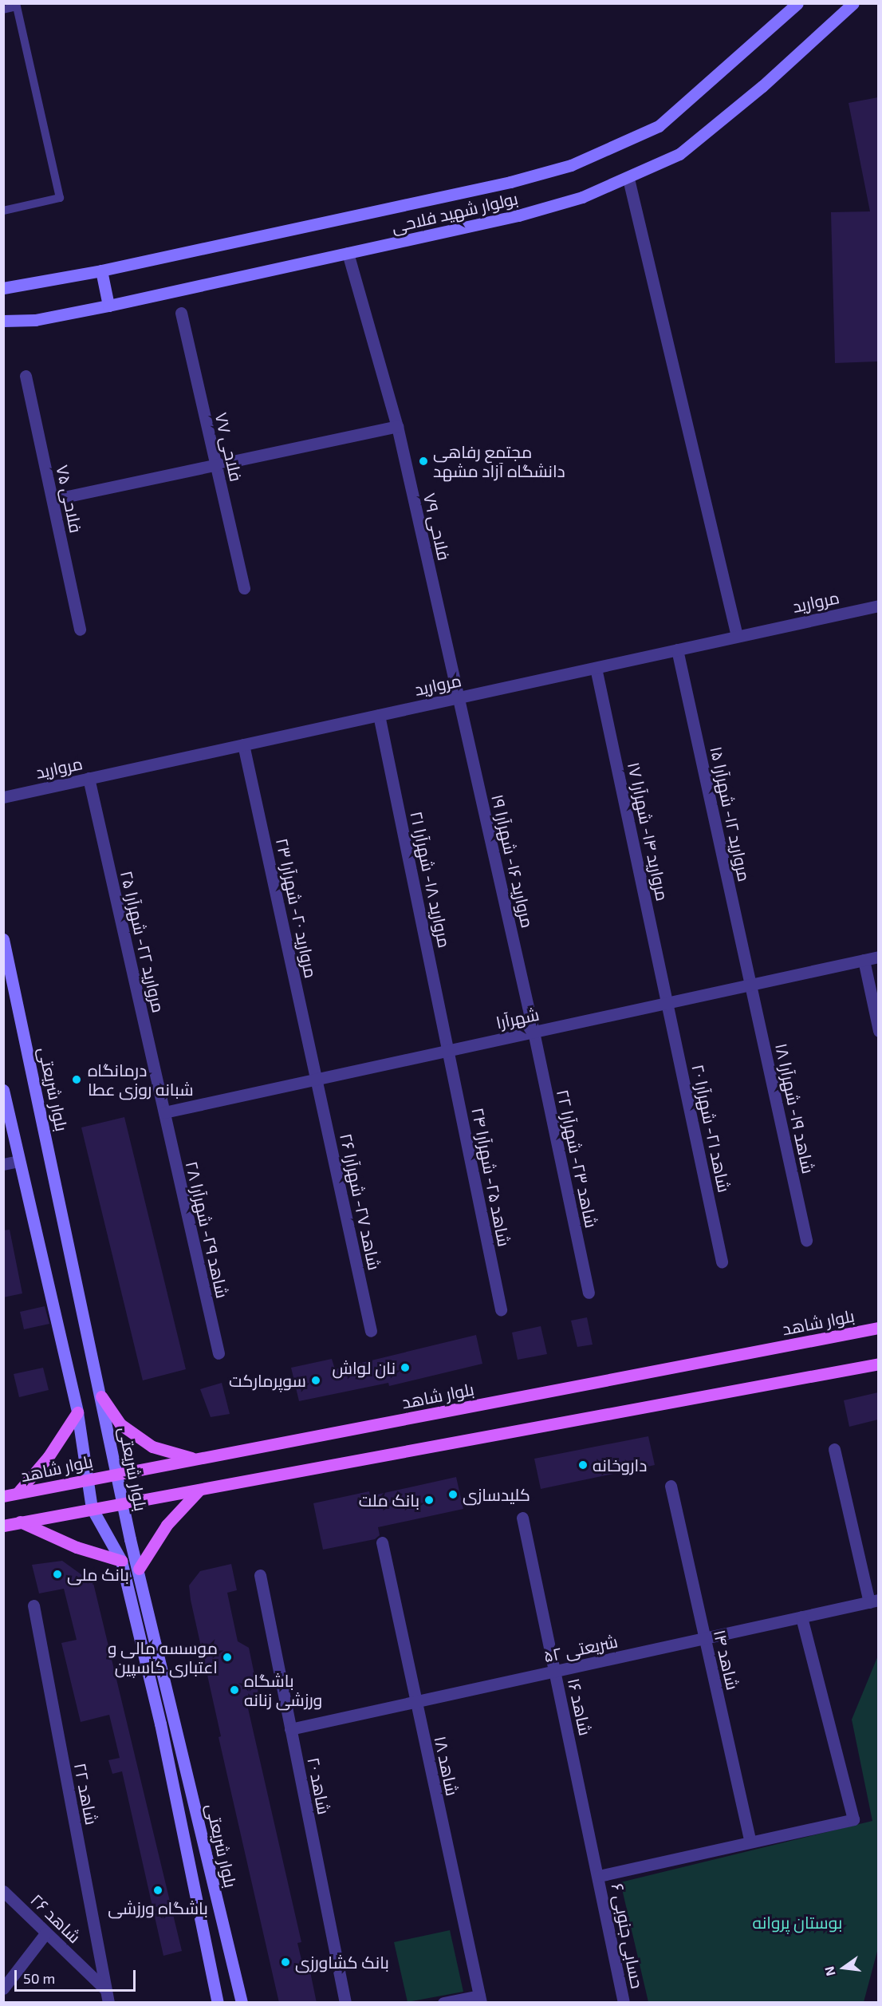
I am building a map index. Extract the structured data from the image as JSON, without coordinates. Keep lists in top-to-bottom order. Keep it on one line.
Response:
{"streets":{"main road":["بولوار شهید فلاحی","بلوار شریعتی","بلوار شاهد"],"street":["فلاحی ۷۷","فلاحی ۷۵","فلاحی ۷۹","مروارید","مروارید ۱۲- شهرآرا ۱۵","مروارید ۱۴- شهرآرا ۱۷","مروارید ۱۶- شهرآرا ۱۹","مروارید ۱۸- شهرآرا ۲۱","مروارید ۲۰- شهرآرا ۲۳","مروارید ۲۲- شهرآرا ۲۵","شهرآرا","شاهد ۱۹- شهرآرا ۱۸","شاهد ۲۱- شهرآرا ۲۰","شاهد ۲۳- شهرآرا ۲۲","شاهد ۲۵- شهرآرا ۲۴","شاهد ۲۷- شهرآرا ۲۶","شاهد ۲۹- شهرآرا ۲۸","شریعتی ۵۲","شاهد ۱۴","شاهد ۱۶","شاهد ۱۸","شاهد ۲۰","شاهد ۲۲","شاهد ۲۶","حسابی جنوبی ۶"]},"crossings":[["بولوار شهید فلاحی","فلاحی ۷۹"],["فلاحی ۷۹","مروارید"],["فلاحی ۷۹","مروارید ۱۶- شهرآرا ۱۹"],["مروارید","مروارید ۱۲- شهرآرا ۱۵"],["مروارید","مروارید ۱۴- شهرآرا ۱۷"],["مروارید","مروارید ۱۶- شهرآرا ۱۹"],["مروارید","مروارید ۱۸- شهرآرا ۲۱"],["مروارید","مروارید ۲۰- شهرآرا ۲۳"],["مروارید","مروارید ۲۲- شهرآرا ۲۵"],["مروارید ۱۲- شهرآرا ۱۵","شهرآرا"],["مروارید ۱۲- شهرآرا ۱۵","شاهد ۱۹- شهرآرا ۱۸"],["مروارید ۱۴- شهرآرا ۱۷","شهرآرا"],["مروارید ۱۴- شهرآرا ۱۷","شاهد ۲۱- شهرآرا ۲۰"],["مروارید ۱۶- شهرآرا ۱۹","شهرآرا"],["مروارید ۱۶- شهرآرا ۱۹","شاهد ۲۳- شهرآرا ۲۲"],["مروارید ۱۸- شهرآرا ۲۱","شهرآرا"],["مروارید ۱۸- شهرآرا ۲۱","شاهد ۲۵- شهرآرا ۲۴"],["مروارید ۲۰- شهرآرا ۲۳","شهرآرا"],["مروارید ۲۰- شهرآرا ۲۳","شاهد ۲۷- شهرآرا ۲۶"],["مروارید ۲۲- شهرآرا ۲۵","شهرآرا"],["مروارید ۲۲- شهرآرا ۲۵","شاهد ۲۹- شهرآرا ۲۸"],["شهرآرا","شاهد ۱۹- شهرآرا ۱۸"],["شهرآرا","شاهد ۲۱- شهرآرا ۲۰"],["شهرآرا","شاهد ۲۳- شهرآرا ۲۲"],["شهرآرا","شاهد ۲۵- شهرآرا ۲۴"],["شهرآرا","شاهد ۲۷- شهرآرا ۲۶"],["شهرآرا","شاهد ۲۹- شهرآرا ۲۸"],["بلوار شریعتی","بلوار شاهد"],["شریعتی ۵۲","شاهد ۱۴"],["شریعتی ۵۲","شاهد ۱۶"],["شریعتی ۵۲","شاهد ۱۸"],["شریعتی ۵۲","شاهد ۲۰"],["شاهد ۱۶","حسابی جنوبی ۶"],["شاهد ۲۲","شاهد ۲۶"]],"parks":["بوستان پروانه"],"places":["مجتمع رفاهی دانشگاه آزاد مشهد","درمانگاه شبانه روزی عطا","نان لواش","سوپرمارکت","داروخانه","کلیدسازی","بانک ملت","بانک ملی","موسسه مالی و اعتباری کاسپین","باشگاه ورزشی زنانه","باشگاه ورزشی","بانک کشاورزی"],"scale_bar":"50 m","north":"left"}
